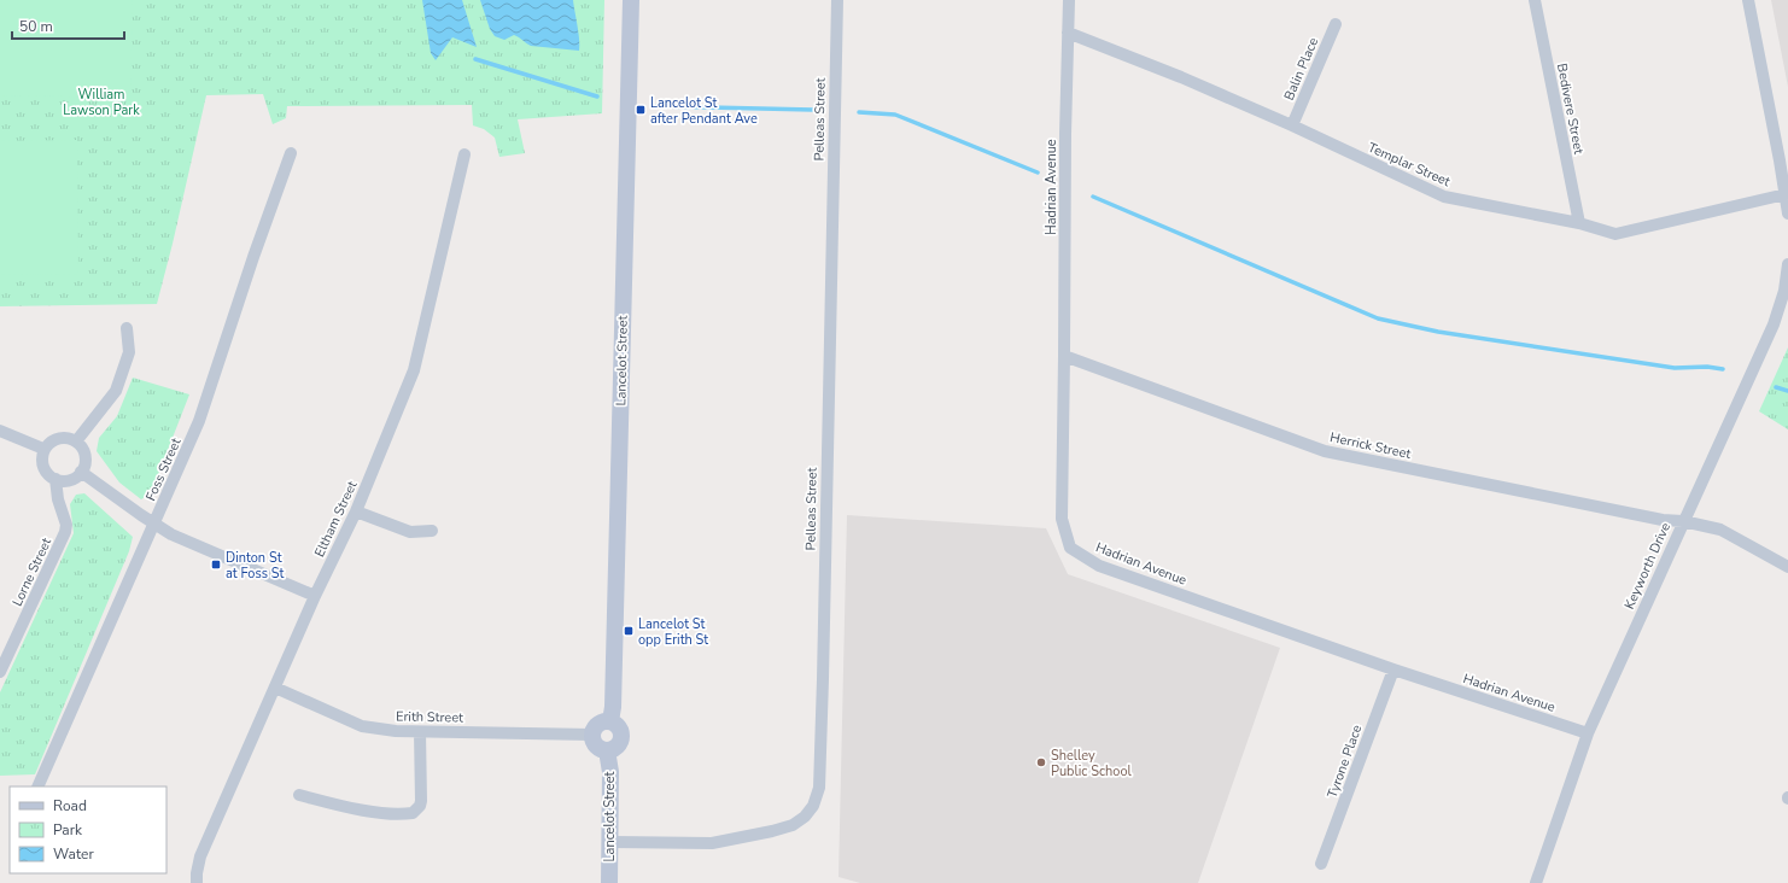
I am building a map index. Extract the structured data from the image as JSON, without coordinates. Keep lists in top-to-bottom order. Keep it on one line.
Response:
{"streets":{"street":["Balin Place","Bedivere Street","Pelleas Street","Templar Street","Hadrian Avenue","Lancelot Street","Herrick Street","Foss Street","Eltham Street","Keyworth Drive","Lorne Street","Erith Street","Tyrone Place"]},"crossings":[["Balin Place","Templar Street"],["Bedivere Street","Templar Street"],["Pelleas Street","Lancelot Street"],["Templar Street","Hadrian Avenue"],["Hadrian Avenue","Herrick Street"],["Hadrian Avenue","Keyworth Drive"],["Hadrian Avenue","Tyrone Place"],["Lancelot Street","Erith Street"],["Herrick Street","Keyworth Drive"],["Eltham Street","Erith Street"]],"parks":["William Lawson Park"],"places":{"transit":["Lancelot St after Pendant Ave","Dinton St at Foss St","Lancelot St opp Erith St"],"other":["Shelley Public School"]},"legend":["Road","Park","Water"],"scale_bar":"50 m"}
